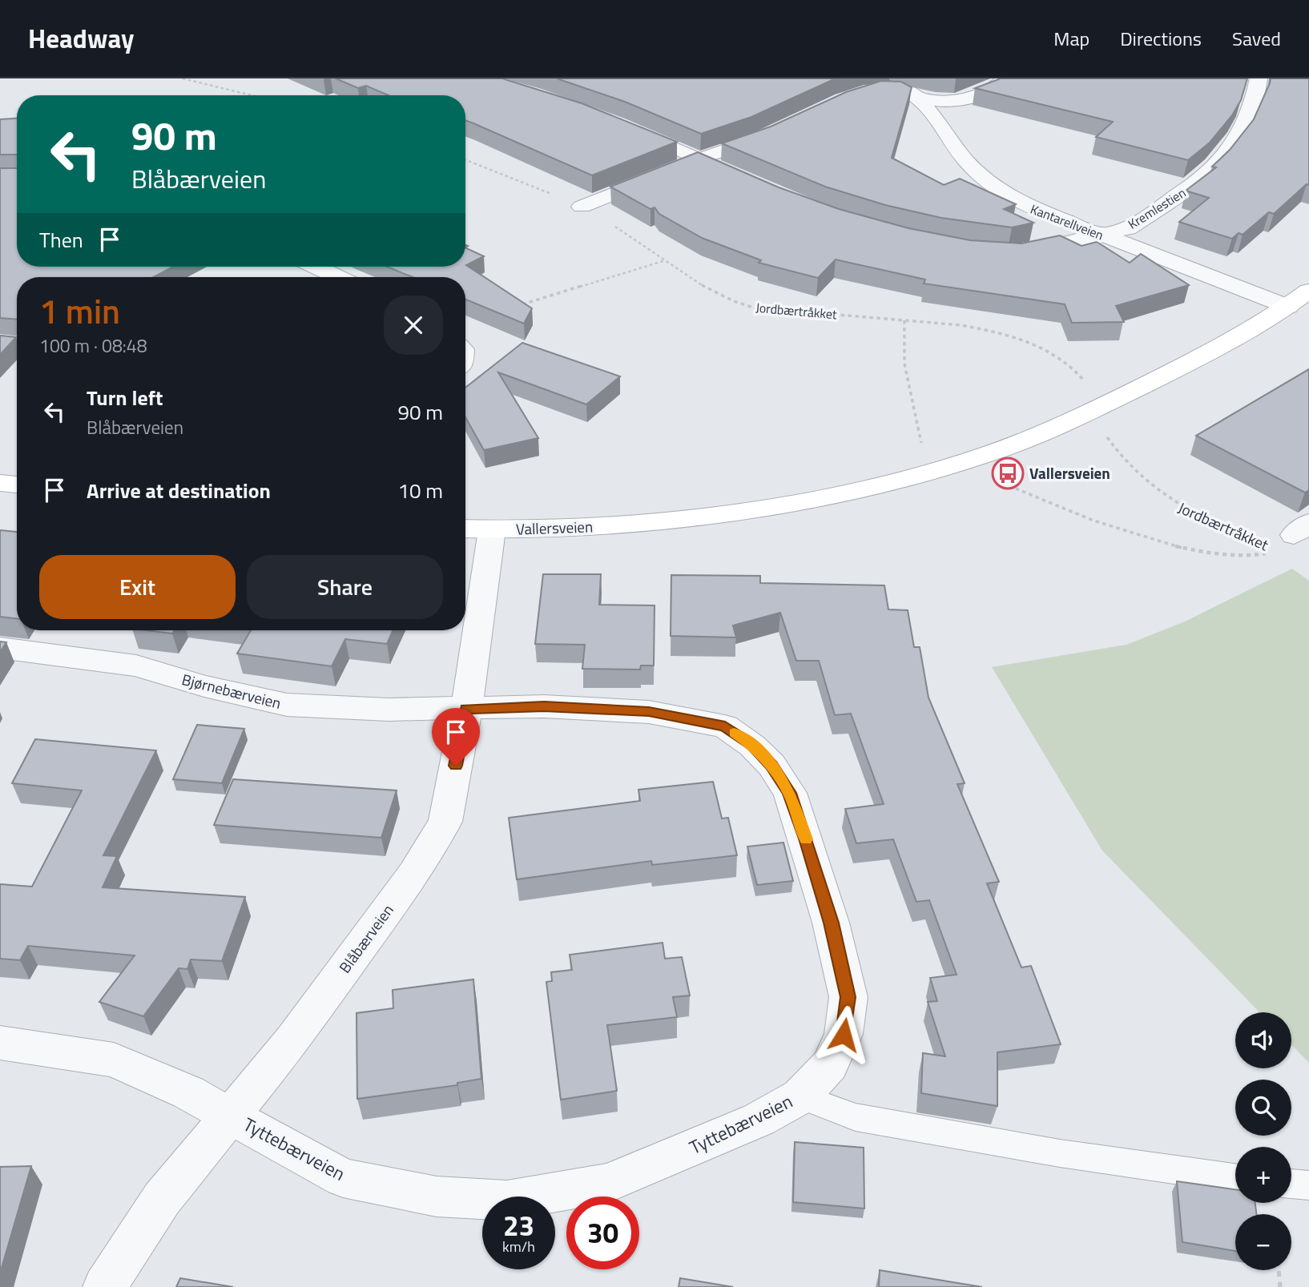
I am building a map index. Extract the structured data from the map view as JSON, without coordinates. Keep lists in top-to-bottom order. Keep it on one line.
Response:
{"streets":{"main road":["Vallersveien"],"street":["Kremlestien","Kantarellveien","Bjørnebærveien","Blåbærveien","Tyttebærveien"],"path":["Jordbærtråkket"]},"crossings":[["Kremlestien","Kantarellveien"],["Kantarellveien","Vallersveien"],["Vallersveien","Blåbærveien"],["Bjørnebærveien","Blåbærveien"],["Bjørnebærveien","Tyttebærveien"],["Blåbærveien","Tyttebærveien"]],"places":{"bus stop":["Vallersveien"]},"page":{"header":"Headway","nav":["Map","Directions","Saved"],"turn":["90 m","Blåbærveien"],"then":"Then","heading":["1 min","100 m · 08:48"],"list":[{"name":"Turn left","note":"Blåbærveien","value":"90 m"},{"name":"Arrive at destination","value":"10 m"}],"buttons":["Exit","Share"],"map_buttons":["+","−"],"speed":"23 km/h","limit":"30"}}
